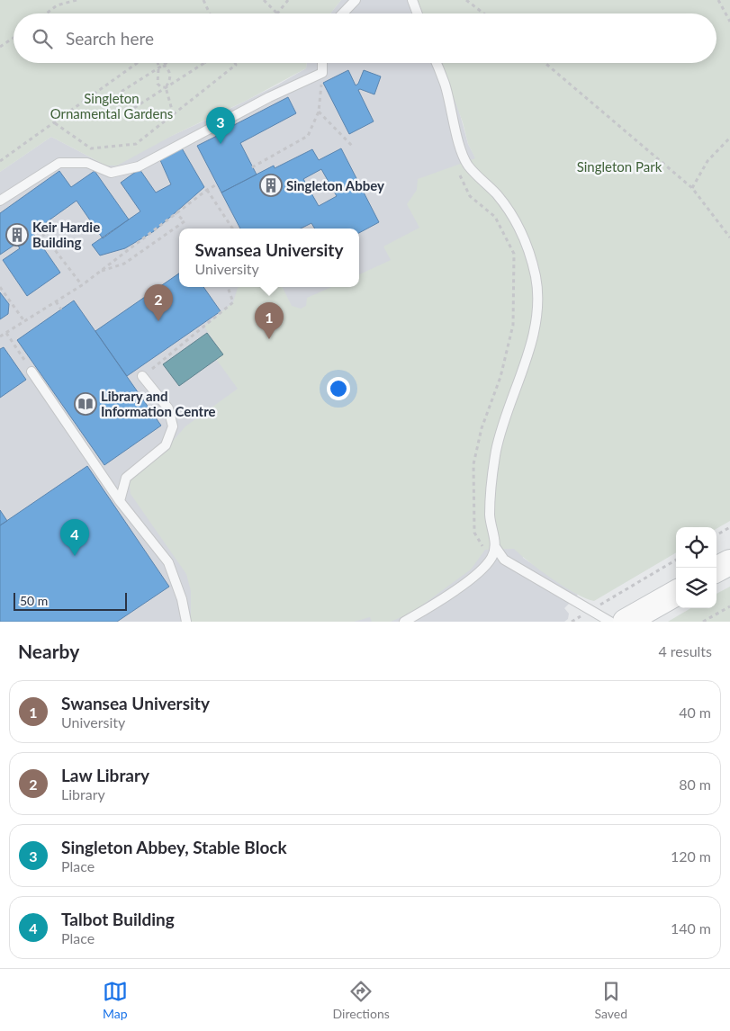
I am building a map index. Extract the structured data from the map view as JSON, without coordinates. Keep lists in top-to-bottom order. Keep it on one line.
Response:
{"parks":["Singleton Ornamental Gardens","Singleton Park"],"places":{"building":["Singleton Abbey","Keir Hardie Building"],"library":["Library and Information Centre"]},"scale_bar":"50 m","page":{"search":"Search here","pins":["3","2","1","4"],"popup":["Swansea University","University"],"scale":"50 m","heading":["Nearby","4 results"],"list":[{"mark":"1","name":"Swansea University","note":"University","value":"40 m"},{"mark":"2","name":"Law Library","note":"Library","value":"80 m"},{"mark":"3","name":"Singleton Abbey, Stable Block","note":"Place","value":"120 m"},{"mark":"4","name":"Talbot Building","note":"Place","value":"140 m"}],"nav":["Map","Directions","Saved"]}}
